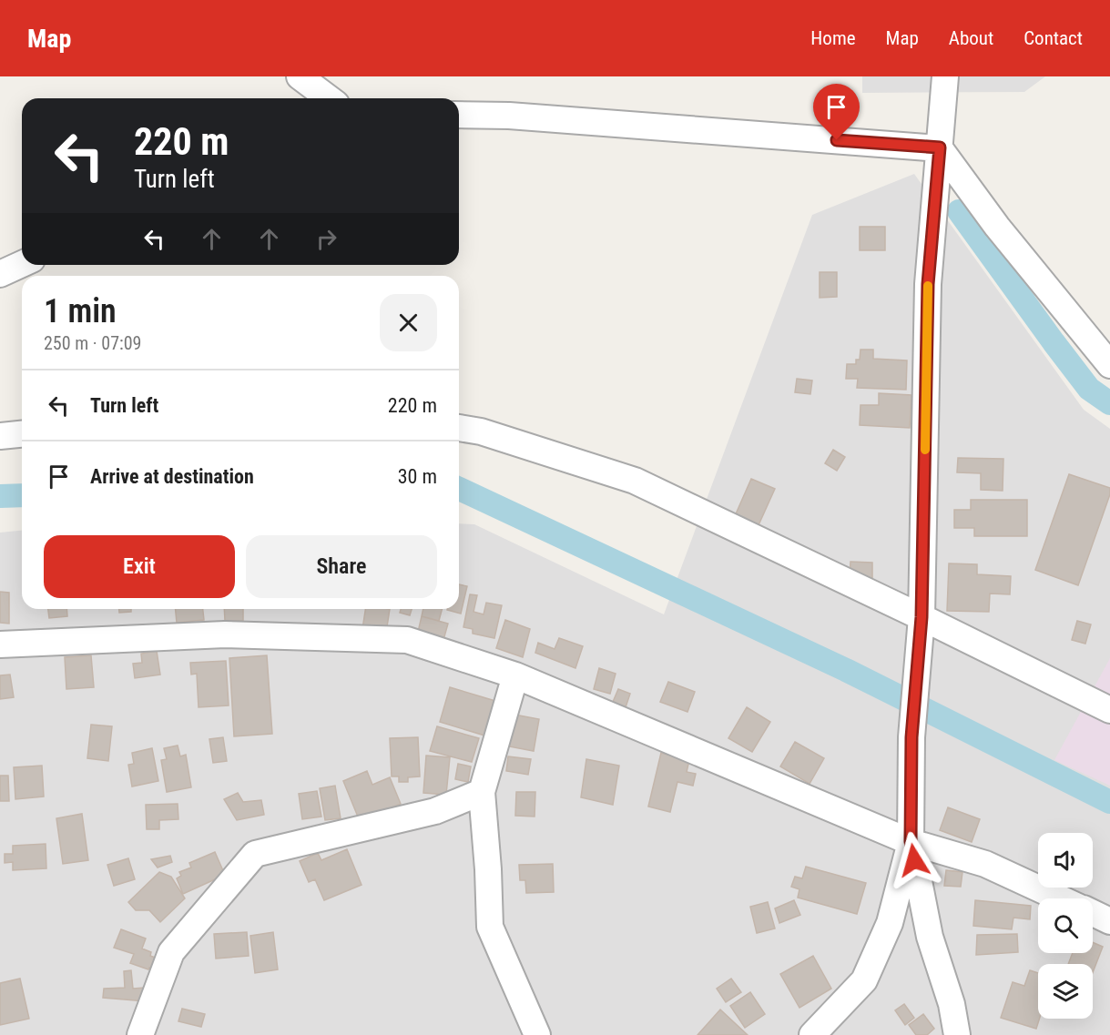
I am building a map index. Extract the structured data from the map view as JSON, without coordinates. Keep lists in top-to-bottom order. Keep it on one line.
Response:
{"page":{"header":"Map","nav":["Home","Map","About","Contact"],"turn":["220 m","Turn left"],"heading":["1 min","250 m · 07:09"],"list":[{"name":"Turn left","value":"220 m"},{"name":"Arrive at destination","value":"30 m"}],"buttons":["Exit","Share"]}}
